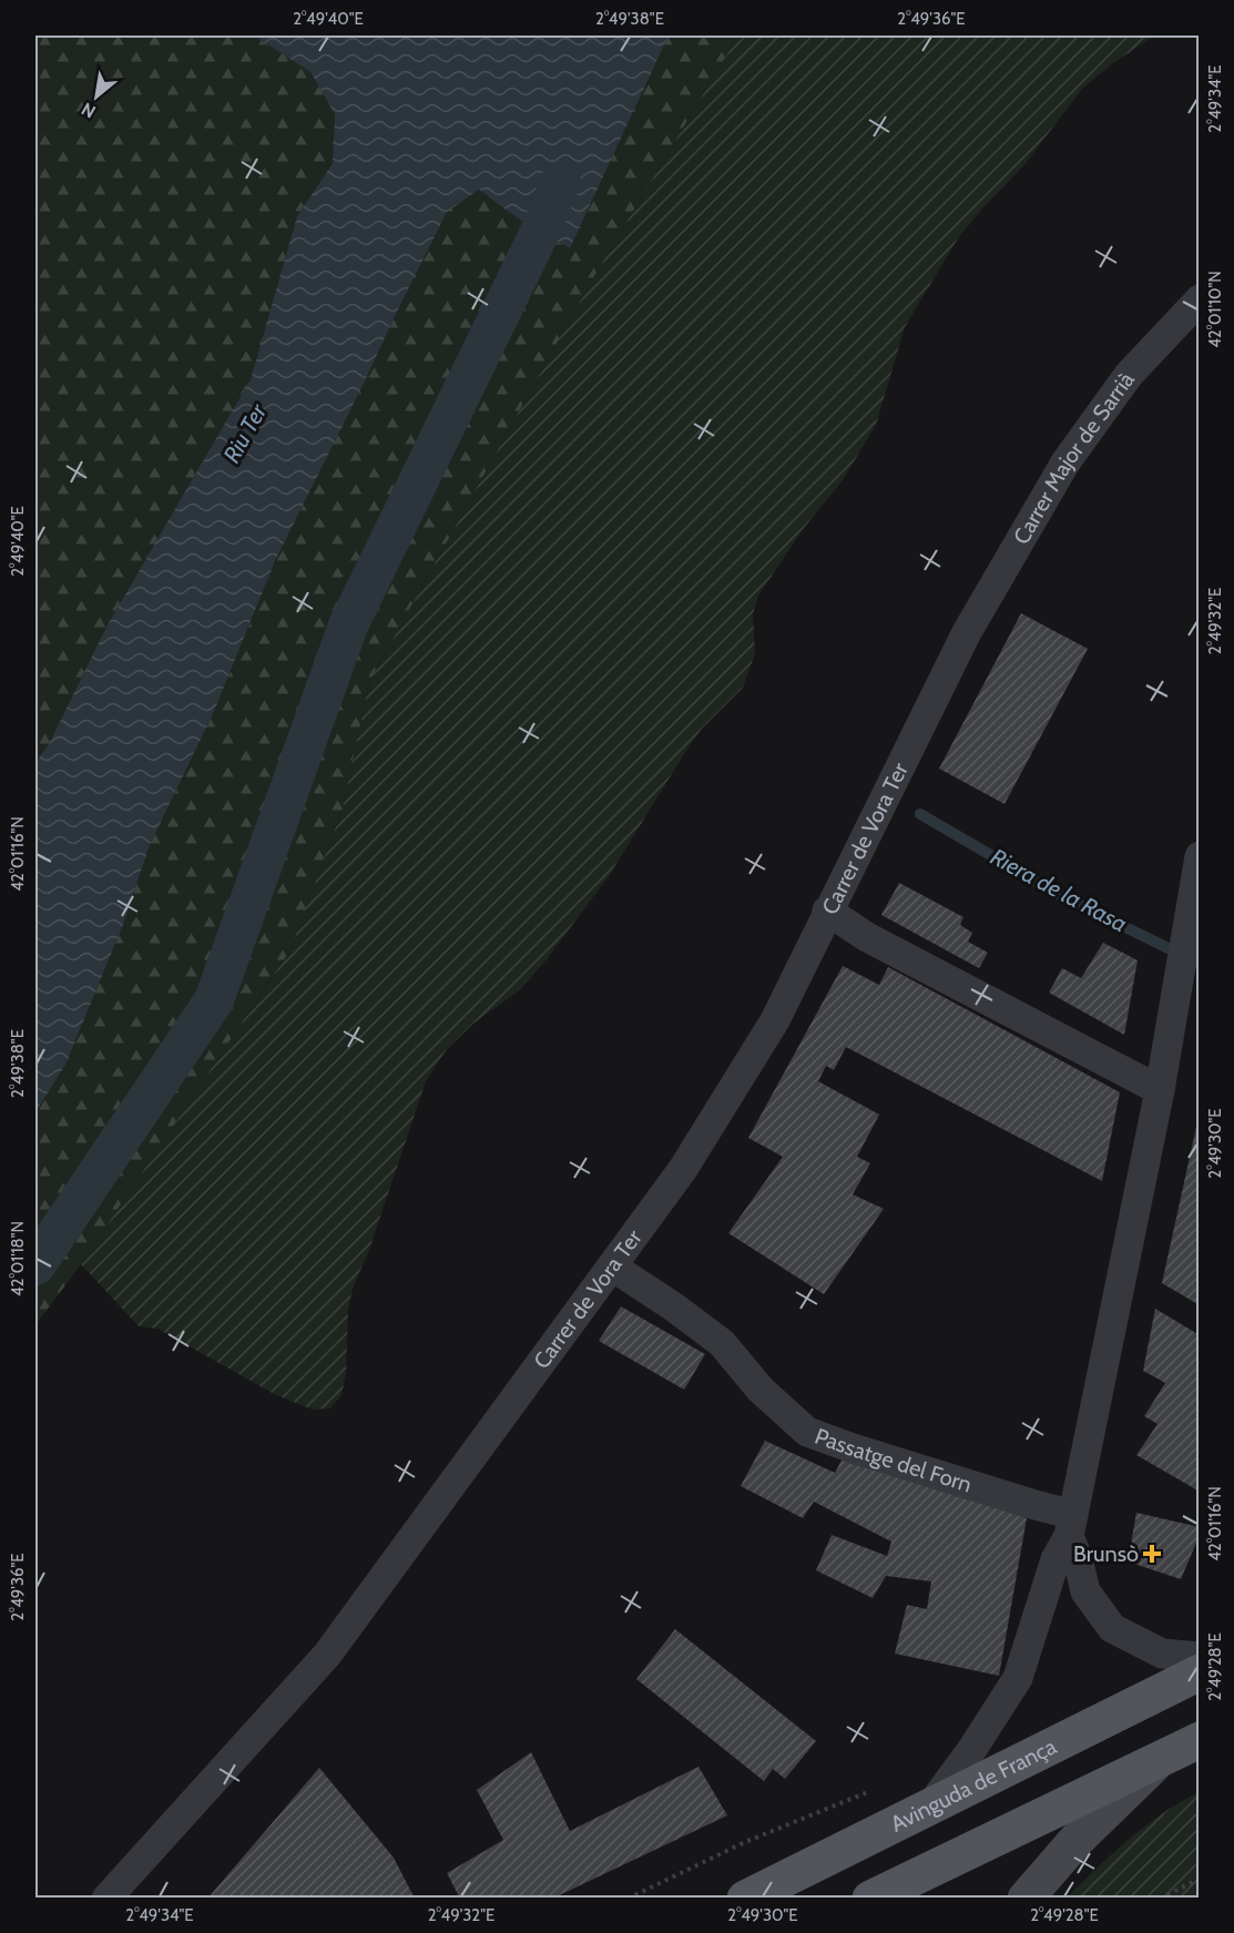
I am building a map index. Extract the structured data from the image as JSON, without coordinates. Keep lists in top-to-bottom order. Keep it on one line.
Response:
{"streets":{"main road":["Avinguda de França"],"street":["Carrer Major de Sarrià","Carrer de Vora Ter","Passatge del Forn"]},"crossings":[["Carrer Major de Sarrià","Carrer de Vora Ter"],["Carrer de Vora Ter","Passatge del Forn"]],"water":["Riu Ter","Riera de la Rasa"],"places":{"health":["Brunsò"]},"north":"bottom left","coordinates":["2°49'40\"E","2°49'38\"E","2°49'36\"E","2°49'34\"E","42°01'10\"N","2°49'32\"E","42°01'16\"N","2°49'30\"E","42°01'18\"N","2°49'28\"E"]}
